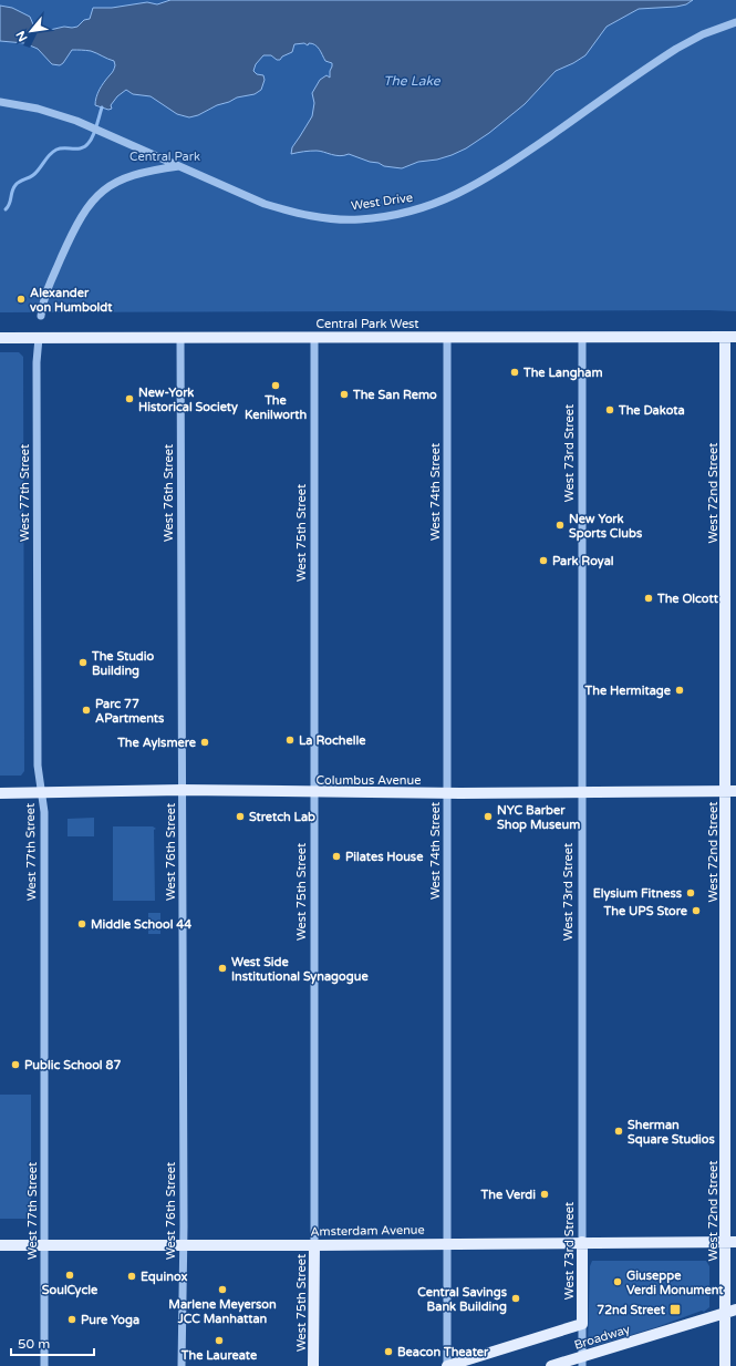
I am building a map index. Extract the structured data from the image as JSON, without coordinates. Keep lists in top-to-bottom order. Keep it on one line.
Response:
{"streets":{"main road":["Central Park West","West 73rd Street","West 72nd Street","West 75th Street","Columbus Avenue","Amsterdam Avenue","Broadway"],"street":["West Drive","West 74th Street","West 77th Street","West 76th Street"]},"crossings":[["Central Park West","West 73rd Street"],["Central Park West","West 74th Street"],["Central Park West","West 77th Street"],["Central Park West","West 76th Street"],["Central Park West","West 72nd Street"],["Central Park West","West 75th Street"],["West 73rd Street","Columbus Avenue"],["West 73rd Street","Amsterdam Avenue"],["West 73rd Street","Broadway"],["West 74th Street","Columbus Avenue"],["West 74th Street","Amsterdam Avenue"],["West 74th Street","Broadway"],["West 77th Street","Columbus Avenue"],["West 77th Street","Amsterdam Avenue"],["West 76th Street","Columbus Avenue"],["West 76th Street","Amsterdam Avenue"],["West 72nd Street","Columbus Avenue"],["West 72nd Street","Amsterdam Avenue"],["West 72nd Street","Broadway"],["West 75th Street","Columbus Avenue"],["West 75th Street","Amsterdam Avenue"]],"water":["The Lake"],"parks":["Central Park"],"places":{"other":["Alexander von Humboldt","The Langham","The Kenilworth","The San Remo","New-York Historical Society","The Dakota","New York Sports Clubs","Park Royal","The Olcott","The Studio Building","The Hermitage","Parc 77 APartments","La Rochelle","The Aylsmere","Stretch Lab","NYC Barber Shop Museum","Pilates House","Elysium Fitness","The UPS Store","Middle School 44","West Side Institutional Synagogue","Public School 87","Sherman Square Studios","The Verdi","SoulCycle","Equinox","Giuseppe Verdi Monument","Marlene Meyerson JCC Manhattan","Central Savings Bank Building","Pure Yoga","The Laureate","Beacon Theater"],"transit":["72nd Street"]},"scale_bar":"50 m","north":"bottom left"}
